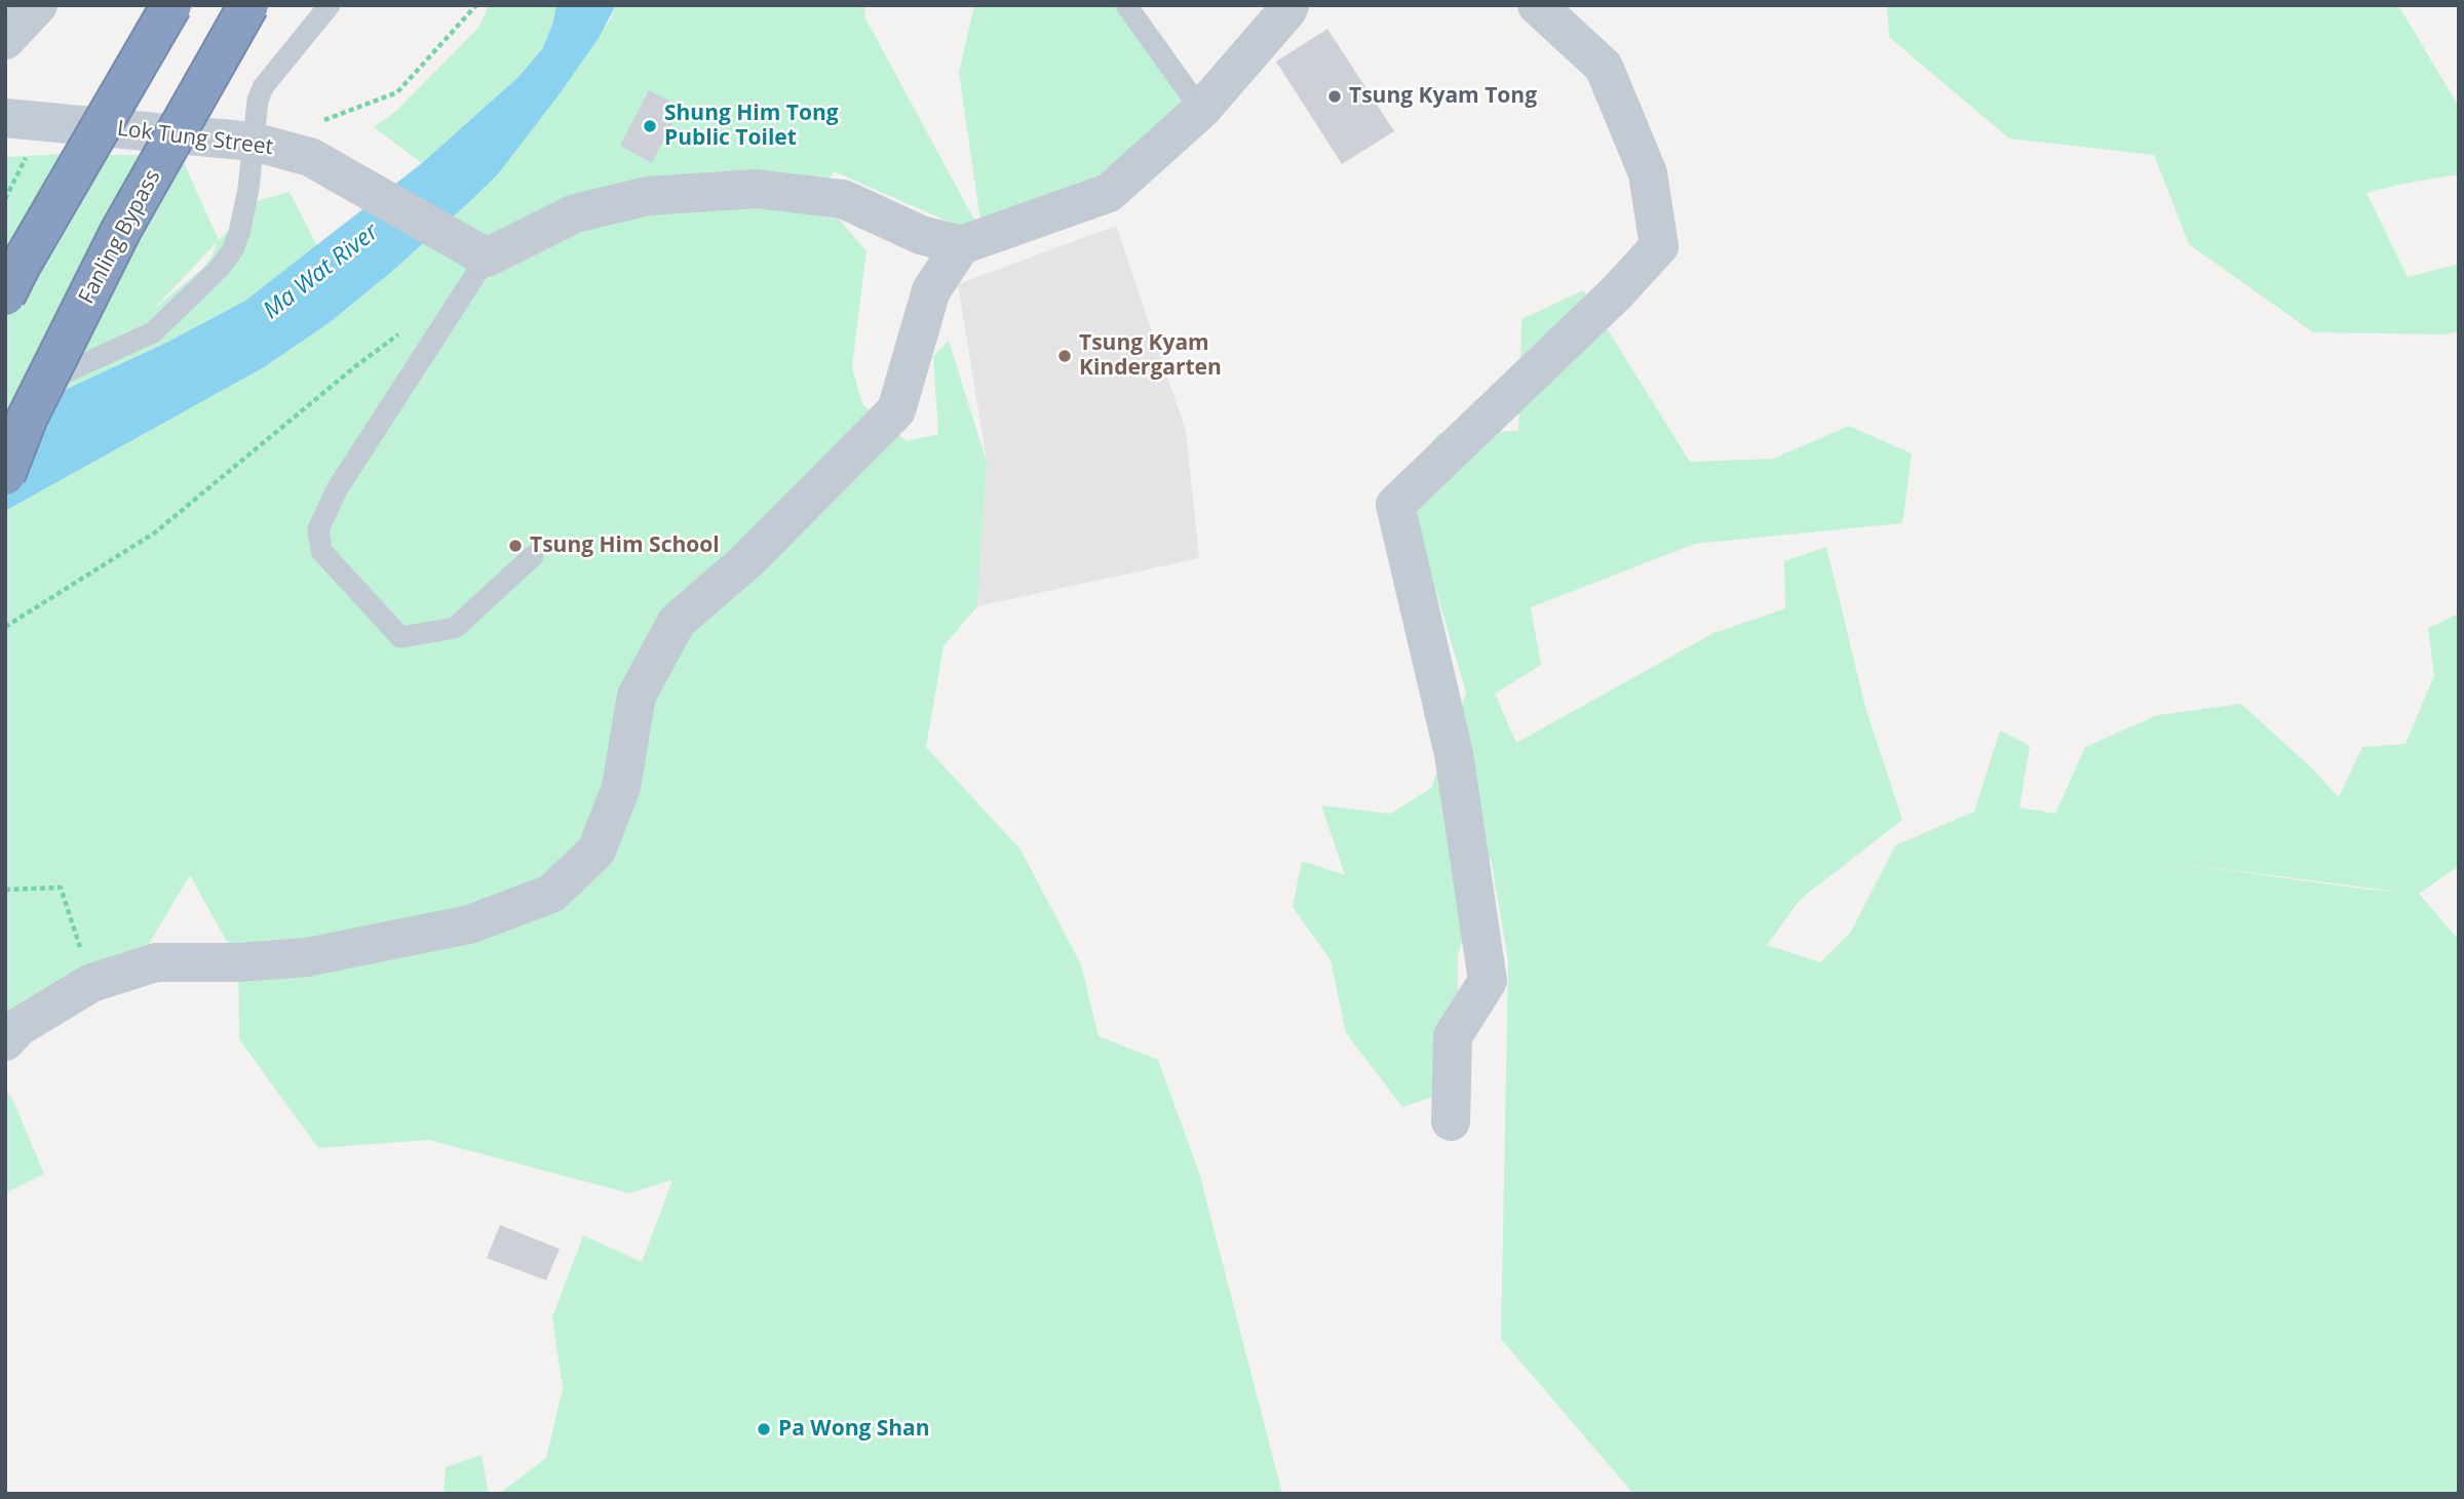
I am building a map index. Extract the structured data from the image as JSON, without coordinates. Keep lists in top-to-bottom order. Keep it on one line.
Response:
{"streets":{"highway":["Fanling Bypass"],"street":["Lok Tung Street"]},"water":["Ma Wat River"],"places":["Tsung Kyam Tong","Shung Him Tong Public Toilet","Tsung Kyam Kindergarten","Tsung Him School","Pa Wong Shan"]}
